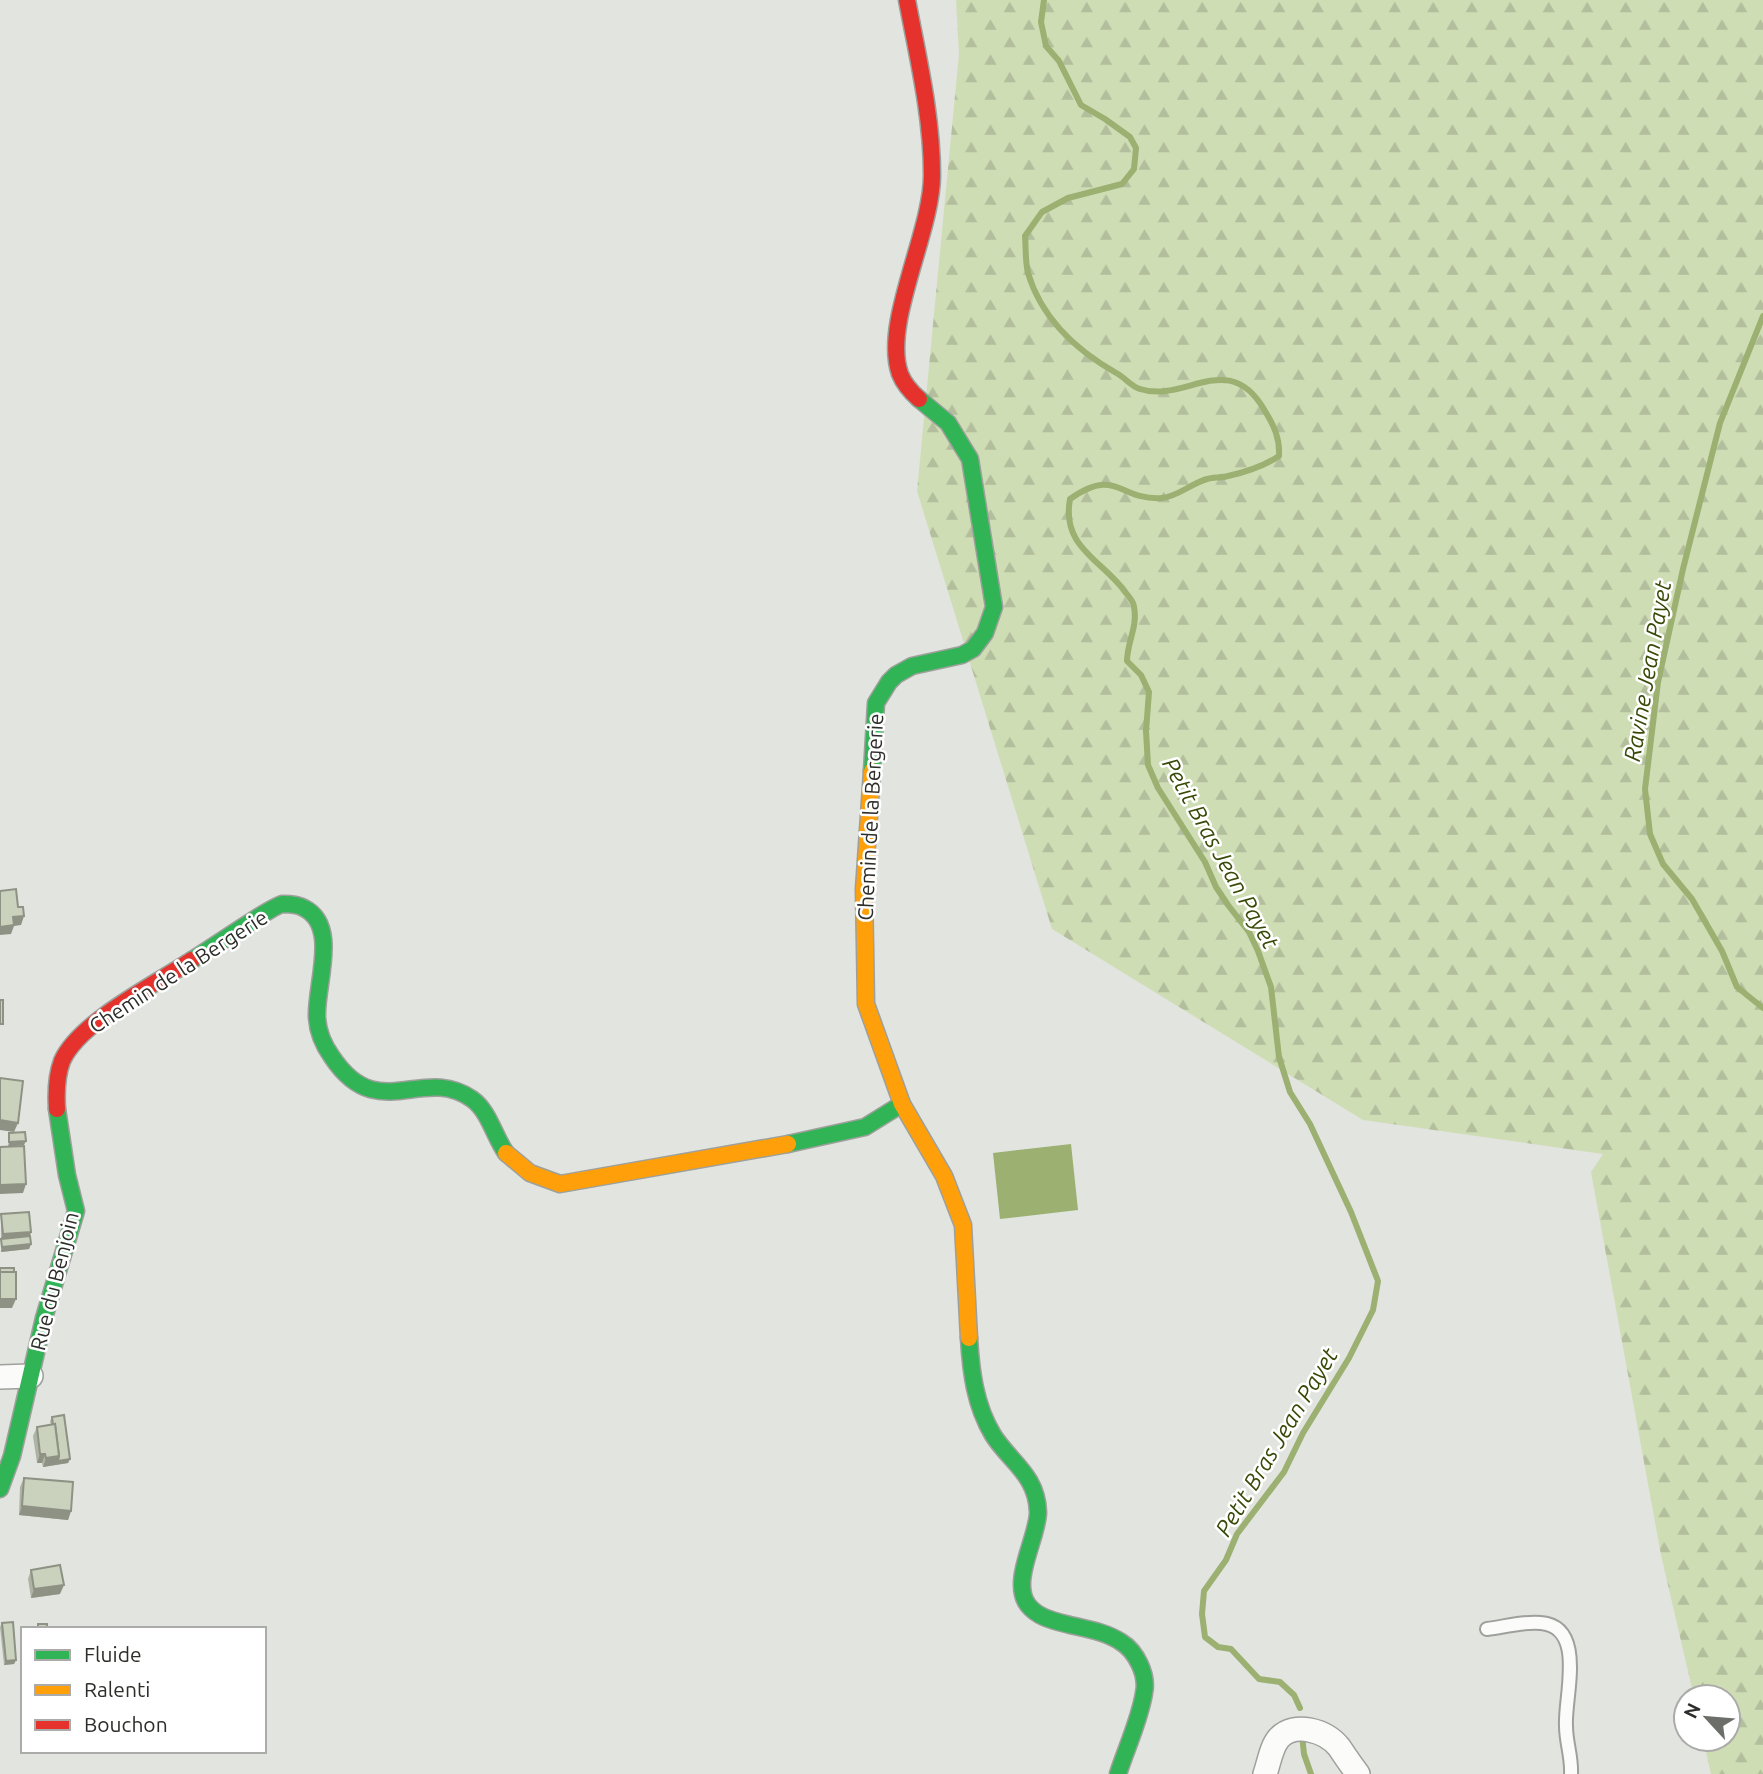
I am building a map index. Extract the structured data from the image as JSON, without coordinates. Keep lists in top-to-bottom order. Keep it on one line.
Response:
{"streets":{"street":["Chemin de la Bergerie","Rue du Benjoin"]},"crossings":[["Chemin de la Bergerie","Rue du Benjoin"]],"water":["Ravine Jean Payet","Petit Bras Jean Payet"],"legend":["Fluide","Ralenti","Bouchon"],"north":"top left"}
